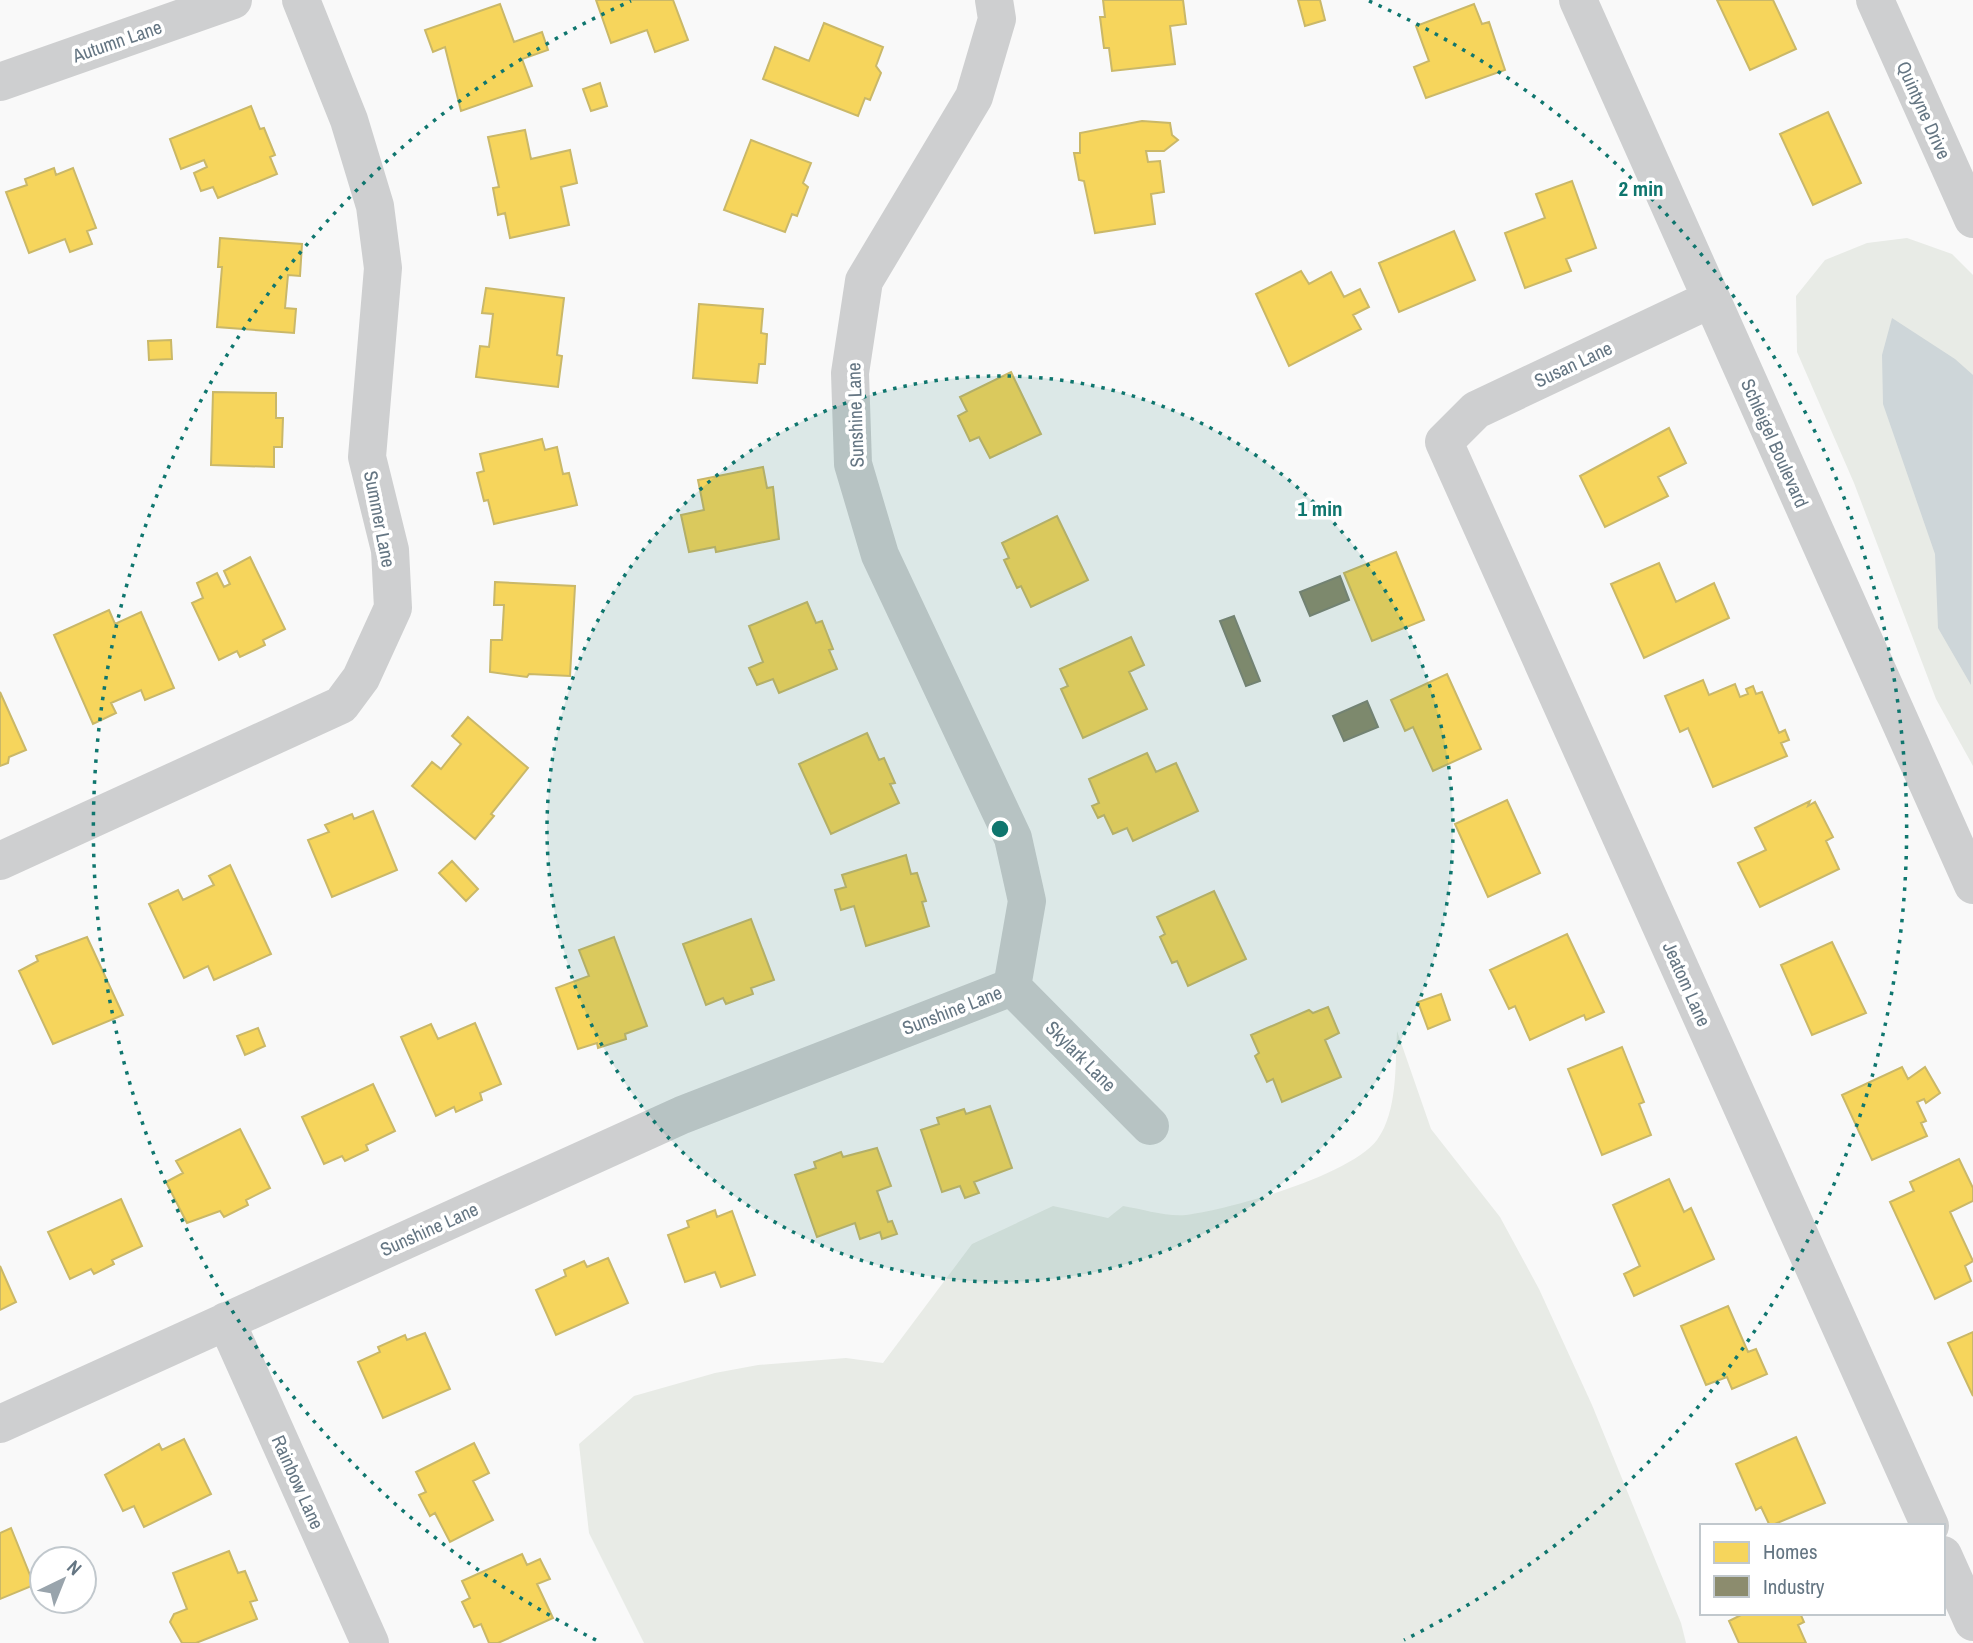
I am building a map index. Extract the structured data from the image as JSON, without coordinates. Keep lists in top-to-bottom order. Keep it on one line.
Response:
{"streets":{"street":["Autumn Lane","Quintyne Drive","Susan Lane","Sunshine Lane","Schleigel Boulevard","Summer Lane","Jeatom Lane","Skylark Lane","Rainbow Lane"]},"crossings":[["Susan Lane","Schleigel Boulevard"],["Susan Lane","Jeatom Lane"],["Sunshine Lane","Skylark Lane"],["Sunshine Lane","Rainbow Lane"]],"legend":["Homes","Industry"],"north":"top right","rings":["2 min","1 min"]}
